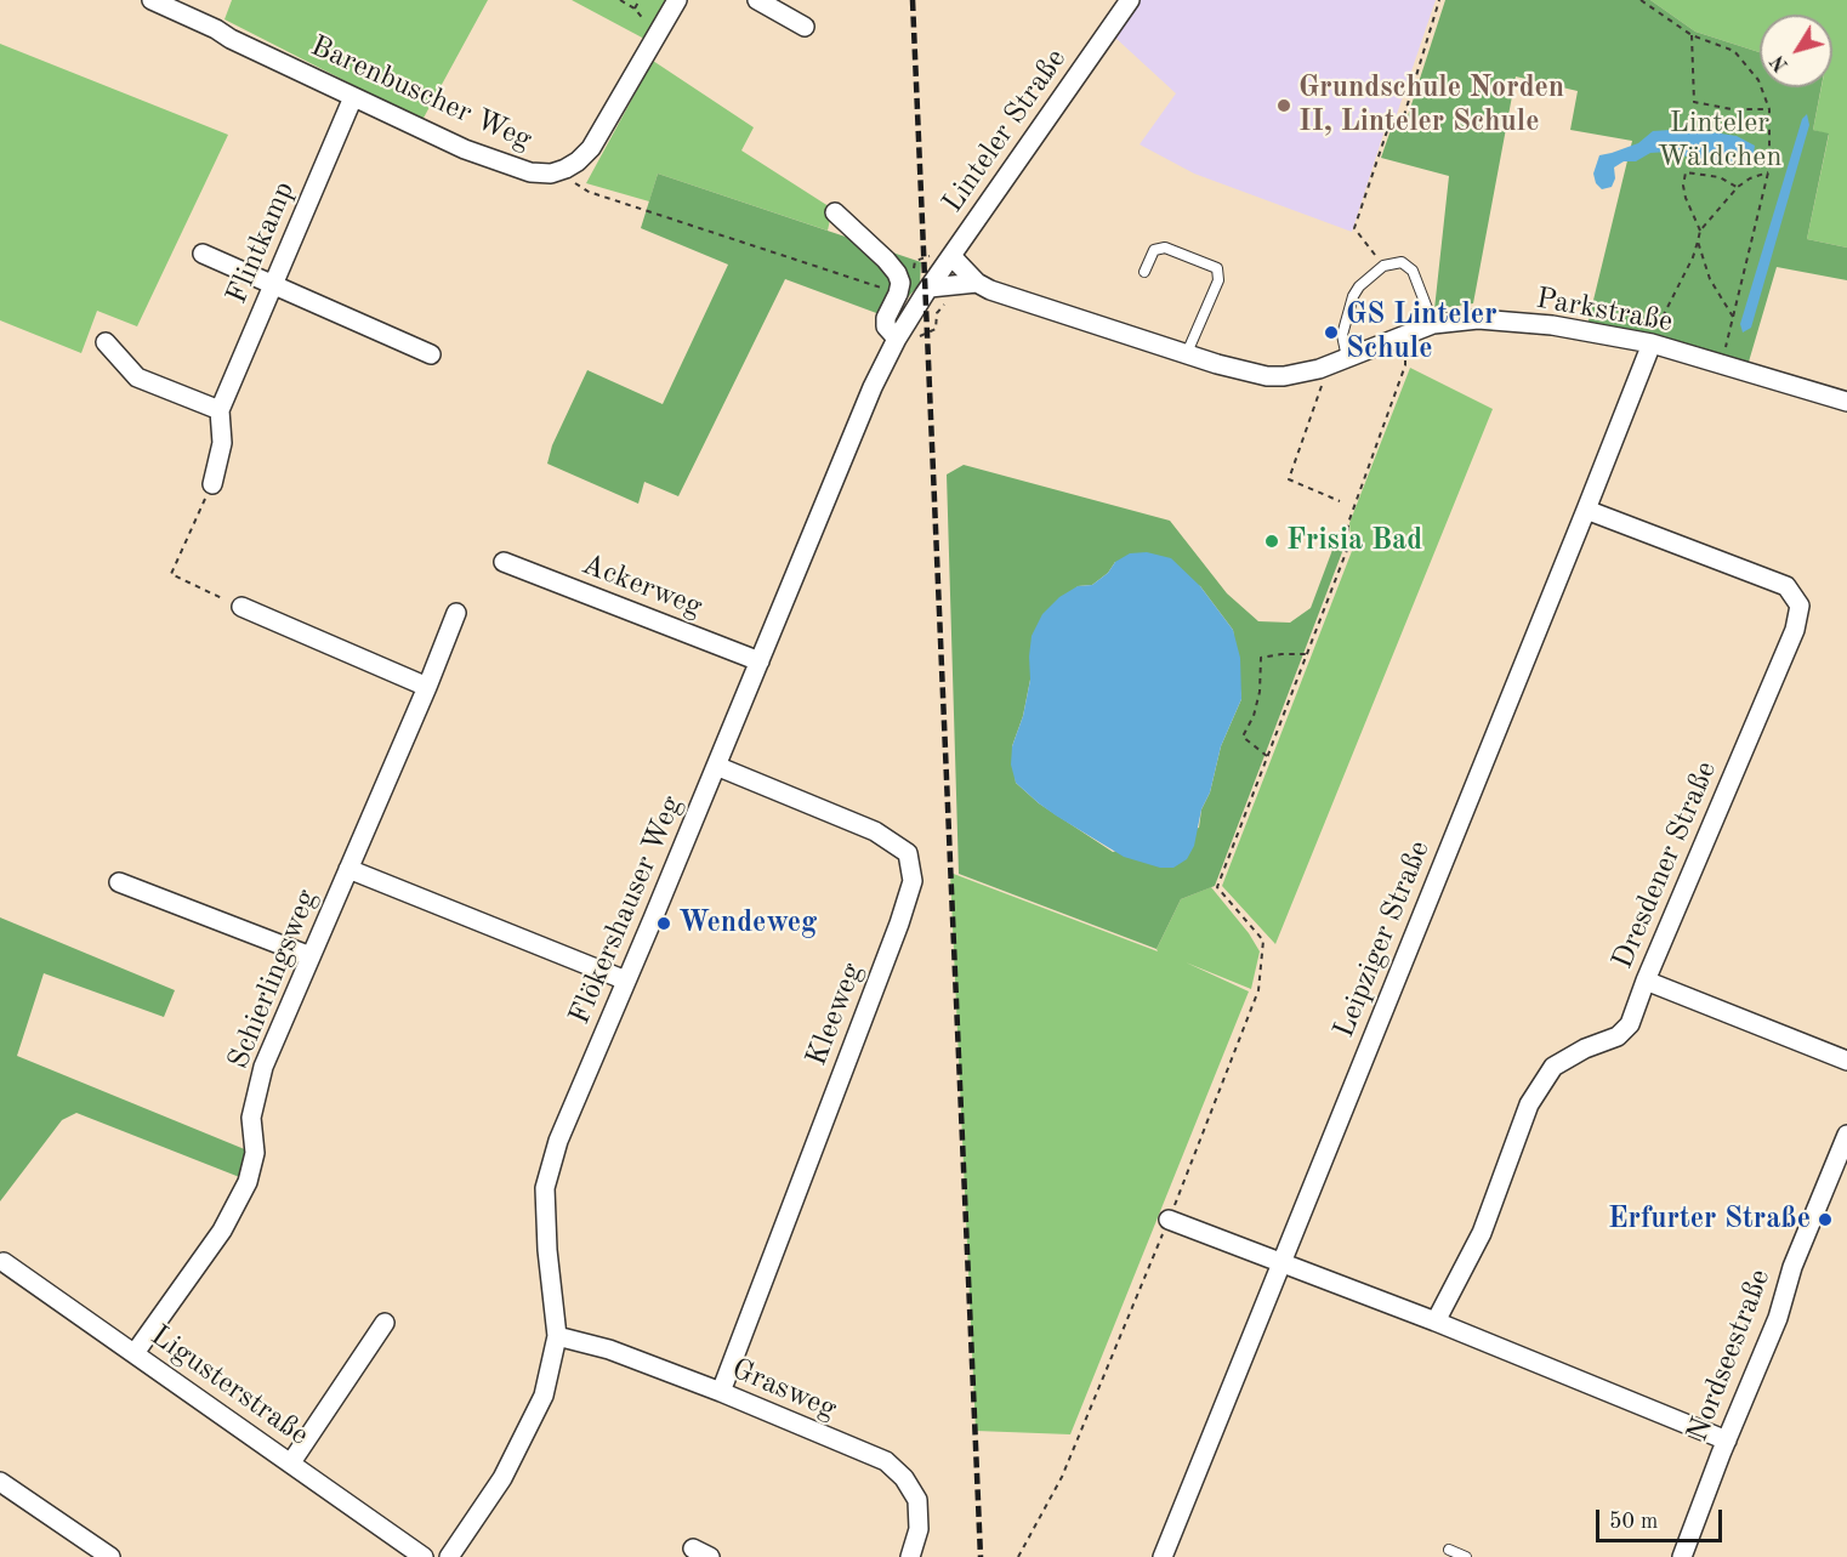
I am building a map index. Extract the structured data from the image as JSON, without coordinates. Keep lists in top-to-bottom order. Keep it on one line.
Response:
{"streets":{"street":["Barenbuscher Weg","Linteler Straße","Flintkamp","Parkstraße","Ackerweg","Dresdener Straße","Flökershauser Weg","Leipziger Straße","Schierlingsweg","Kleeweg","Nordseestraße","Ligusterstraße","Grasweg"]},"crossings":[["Barenbuscher Weg","Flintkamp"],["Linteler Straße","Parkstraße"],["Linteler Straße","Flökershauser Weg"],["Parkstraße","Flökershauser Weg"],["Parkstraße","Leipziger Straße"],["Ackerweg","Flökershauser Weg"],["Dresdener Straße","Leipziger Straße"],["Flökershauser Weg","Kleeweg"],["Flökershauser Weg","Grasweg"],["Schierlingsweg","Ligusterstraße"],["Kleeweg","Grasweg"]],"parks":["Linteler Wäldchen"],"places":["Grundschule Norden II, Linteler Schule","GS Linteler Schule","Frisia Bad","Wendeweg","Erfurter Straße"],"scale_bar":"50 m","north":"bottom left"}
